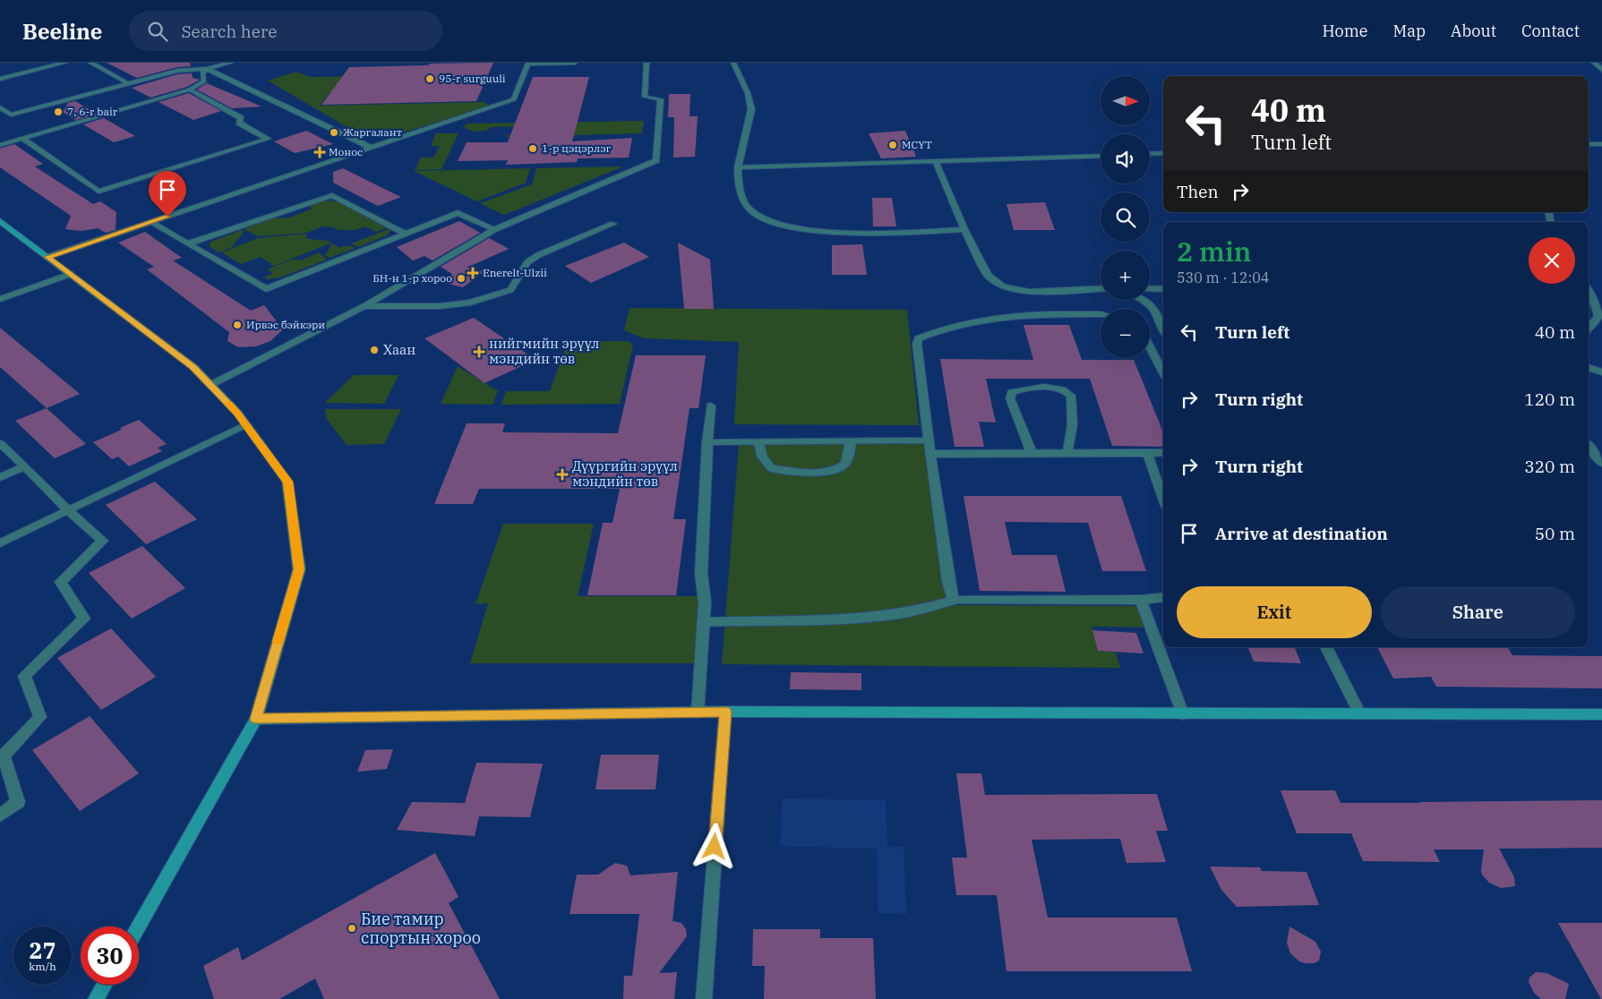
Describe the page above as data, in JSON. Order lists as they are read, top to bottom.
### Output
{
  "places": {
    "other": [
      "95-r surguuli",
      "7, 6-r bair",
      "Жаргалант",
      "МСҮТ",
      "1-р цэцэрлэг",
      "БН-н 1-р хороо",
      "Ирвэс бэйкэри",
      "Хаан",
      "Бие тамир спортын хороо"
    ],
    "health": [
      "Монос",
      "Enerelt-Ulzii",
      "нийгмийн эрүүл мэндийн төв",
      "Дүүргийн эрүүл мэндийн төв"
    ]
  },
  "north": "right",
  "page": {
    "header": "Beeline",
    "search": "Search here",
    "nav": [
      "Home",
      "Map",
      "About",
      "Contact"
    ],
    "map_buttons": ["+", "−"],
    "turn": ["40 m", "Turn left"],
    "then": "Then",
    "heading": ["2 min", "530 m · 12:04"],
    "list": [
      {
        "name": "Turn left",
        "value": "40 m"
      },
      {
        "name": "Turn right",
        "value": "120 m"
      },
      {
        "name": "Turn right",
        "value": "320 m"
      },
      {
        "name": "Arrive at destination",
        "value": "50 m"
      }
    ],
    "buttons": ["Exit", "Share"],
    "speed": "27 km/h",
    "limit": "30"
  }
}
